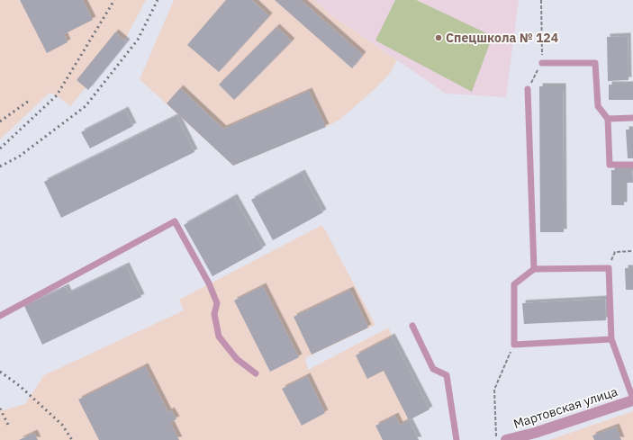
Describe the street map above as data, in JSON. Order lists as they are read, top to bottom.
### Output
{
  "streets": {
    "street": ["Мартовская улица"]
  },
  "places": ["Спецшкола № 124"]
}
